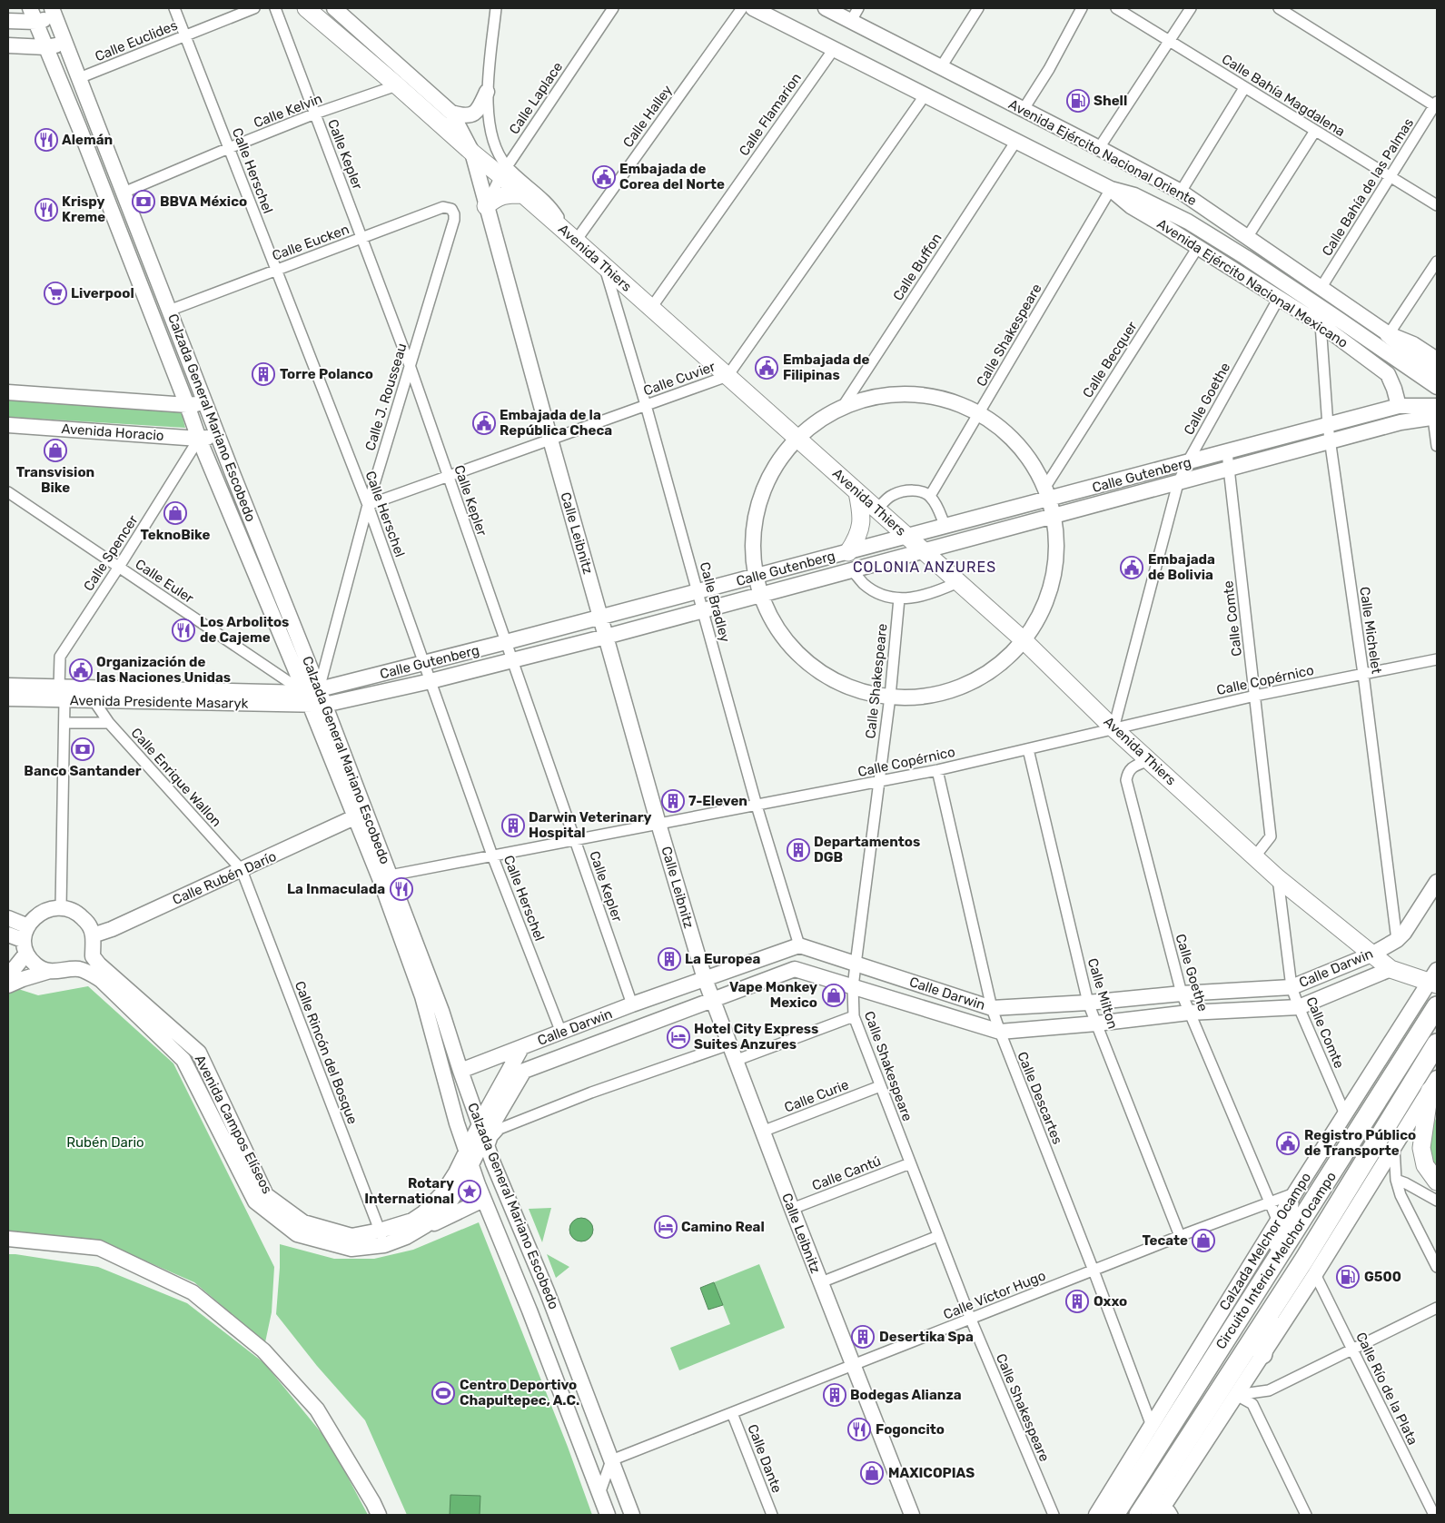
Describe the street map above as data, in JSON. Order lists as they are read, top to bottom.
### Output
{
  "streets": {
    "highway": ["Circuito Interior Melchor Ocampo"],
    "main road": ["Avenida Thiers"],
    "street": [
      "Calle Euclides",
      "Calle Bahía Magdalena",
      "Calle Laplace",
      "Calle Kelvin",
      "Calle Flamarion",
      "Calle Halley",
      "Avenida Ejército Nacional Oriente",
      "Calle Kepler",
      "Calle Herschel",
      "Calle Bahía de las Palmas",
      "Calle Eucken",
      "Calle Buffon",
      "Avenida Ejército Nacional Mexicano",
      "Calle Shakespeare",
      "Calle Becquer",
      "Calle Cuvier",
      "Calle J. Rousseau",
      "Calle Goethe",
      "Calzada General Mariano Escobedo",
      "Avenida Horacio",
      "Calle Gutenberg",
      "Calle Leibnitz",
      "Calle Spencer",
      "Calle Euler",
      "Calle Bradley",
      "Calle Comte",
      "Calle Michelet",
      "Calle Copérnico",
      "Avenida Presidente Masaryk",
      "Calle Enrique Wallon",
      "Calle Rubén Darío",
      "Calle Darwin",
      "Calle Milton",
      "Calle Rincón del Bosque",
      "Calle Curie",
      "Calle Descartes",
      "Avenida Campos Elíseos",
      "Calle Cantú",
      "Calzada Melchor Ocampo",
      "Calle Víctor Hugo",
      "Calle Río de la Plata",
      "Calle Dante"
    ]
  },
  "crossings": [
    ["Calle Euclides", "Calle Herschel"],
    ["Calle Euclides", "Calzada General Mariano Escobedo"],
    ["Calle Bahía Magdalena", "Calle Bahía de las Palmas"],
    ["Calle Laplace", "Avenida Thiers"],
    ["Calle Laplace", "Calle Leibnitz"],
    ["Calle Kelvin", "Calle Kepler"],
    ["Calle Kelvin", "Calle Herschel"],
    ["Calle Kelvin", "Avenida Thiers"],
    ["Calle Kelvin", "Calzada General Mariano Escobedo"],
    ["Calle Flamarion", "Avenida Ejército Nacional Oriente"],
    ["Calle Flamarion", "Avenida Thiers"],
    ["Calle Halley", "Avenida Thiers"],
    ["Avenida Ejército Nacional Oriente", "Calle Bahía de las Palmas"],
    ["Avenida Ejército Nacional Oriente", "Calle Buffon"],
    ["Avenida Ejército Nacional Oriente", "Avenida Ejército Nacional Mexicano"],
    ["Avenida Ejército Nacional Oriente", "Calle Shakespeare"],
    ["Avenida Ejército Nacional Oriente", "Calle Cuvier"],
    ["Calle Kepler", "Calle Eucken"],
    ["Calle Kepler", "Calle Cuvier"],
    ["Calle Kepler", "Calle J. Rousseau"],
    ["Calle Kepler", "Calle Gutenberg"],
    ["Calle Kepler", "Calle Copérnico"],
    ["Calle Kepler", "Calle Darwin"],
    ["Calle Herschel", "Calle Eucken"],
    ["Calle Herschel", "Calle Cuvier"],
    ["Calle Herschel", "Calle J. Rousseau"],
    ["Calle Herschel", "Calle Gutenberg"],
    ["Calle Herschel", "Calle Copérnico"],
    ["Calle Herschel", "Calle Darwin"],
    ["Calle Eucken", "Calle J. Rousseau"],
    ["Calle Eucken", "Calzada General Mariano Escobedo"],
    ["Avenida Thiers", "Calle Cuvier"],
    ["Avenida Thiers", "Calle Goethe"],
    ["Avenida Thiers", "Calle Gutenberg"],
    ["Avenida Thiers", "Calle Leibnitz"],
    ["Avenida Thiers", "Calle Bradley"],
    ["Avenida Thiers", "Calle Comte"],
    ["Avenida Thiers", "Calle Copérnico"],
    ["Avenida Thiers", "Calle Darwin"],
    ["Avenida Thiers", "Calzada Melchor Ocampo"],
    ["Avenida Ejército Nacional Mexicano", "Calle Shakespeare"],
    ["Avenida Ejército Nacional Mexicano", "Calle Becquer"],
    ["Avenida Ejército Nacional Mexicano", "Calle Goethe"],
    ["Avenida Ejército Nacional Mexicano", "Calle Gutenberg"],
    ["Avenida Ejército Nacional Mexicano", "Calle Michelet"],
    ["Calle Shakespeare", "Calle Copérnico"],
    ["Calle Shakespeare", "Calle Darwin"],
    ["Calle Shakespeare", "Calle Curie"],
    ["Calle Shakespeare", "Calle Cantú"],
    ["Calle Shakespeare", "Calle Víctor Hugo"],
    ["Calle Becquer", "Calle Gutenberg"],
    ["Calle Cuvier", "Calle J. Rousseau"],
    ["Calle Cuvier", "Calle Leibnitz"],
    ["Calle Cuvier", "Calle Bradley"],
    ["Calle J. Rousseau", "Calzada General Mariano Escobedo"],
    ["Calle J. Rousseau", "Calle Gutenberg"],
    ["Calle J. Rousseau", "Calle Euler"],
    ["Calle J. Rousseau", "Avenida Presidente Masaryk"],
    ["Calle Goethe", "Calle Gutenberg"],
    ["Calle Goethe", "Calle Copérnico"],
    ["Calle Goethe", "Calle Darwin"],
    ["Calle Goethe", "Calzada Melchor Ocampo"],
    ["Calle Goethe", "Calle Víctor Hugo"],
    ["Calzada General Mariano Escobedo", "Avenida Horacio"],
    ["Calzada General Mariano Escobedo", "Calle Gutenberg"],
    ["Calzada General Mariano Escobedo", "Calle Spencer"],
    ["Calzada General Mariano Escobedo", "Calle Euler"],
    ["Calzada General Mariano Escobedo", "Calle Copérnico"],
    ["Calzada General Mariano Escobedo", "Avenida Presidente Masaryk"],
    ["Calzada General Mariano Escobedo", "Calle Rubén Darío"],
    ["Calzada General Mariano Escobedo", "Calle Darwin"],
    ["Calzada General Mariano Escobedo", "Avenida Campos Elíseos"],
    ["Calzada General Mariano Escobedo", "Calle Víctor Hugo"],
    ["Avenida Horacio", "Calle Spencer"],
    ["Calle Gutenberg", "Calle Leibnitz"],
    ["Calle Gutenberg", "Calle Euler"],
    ["Calle Gutenberg", "Calle Bradley"],
    ["Calle Gutenberg", "Calle Comte"],
    ["Calle Gutenberg", "Calle Michelet"],
    ["Calle Gutenberg", "Avenida Presidente Masaryk"],
    ["Calle Leibnitz", "Calle Copérnico"],
    ["Calle Leibnitz", "Calle Darwin"],
    ["Calle Leibnitz", "Calle Curie"],
    ["Calle Leibnitz", "Calle Cantú"],
    ["Calle Leibnitz", "Calle Víctor Hugo"],
    ["Calle Spencer", "Calle Euler"],
    ["Calle Spencer", "Avenida Presidente Masaryk"],
    ["Calle Spencer", "Calle Rubén Darío"],
    ["Calle Spencer", "Avenida Campos Elíseos"],
    ["Calle Euler", "Avenida Presidente Masaryk"],
    ["Calle Bradley", "Calle Copérnico"],
    ["Calle Bradley", "Calle Darwin"],
    ["Calle Comte", "Calle Copérnico"],
    ["Calle Comte", "Calle Darwin"],
    ["Calle Comte", "Calzada Melchor Ocampo"],
    ["Calle Michelet", "Calle Copérnico"],
    ["Calle Michelet", "Calle Darwin"],
    ["Calle Copérnico", "Calle Milton"],
    ["Calle Copérnico", "Calle Descartes"],
    ["Avenida Presidente Masaryk", "Calle Enrique Wallon"],
    ["Calle Enrique Wallon", "Calle Rubén Darío"],
    ["Calle Enrique Wallon", "Calle Rincón del Bosque"],
    ["Calle Rubén Darío", "Calle Rincón del Bosque"],
    ["Calle Rubén Darío", "Avenida Campos Elíseos"],
    ["Calle Darwin", "Calle Milton"],
    ["Calle Darwin", "Calle Descartes"],
    ["Calle Darwin", "Avenida Campos Elíseos"],
    ["Calle Milton", "Calle Víctor Hugo"],
    ["Calle Rincón del Bosque", "Avenida Campos Elíseos"],
    ["Calle Descartes", "Calzada Melchor Ocampo"],
    ["Calle Descartes", "Calle Víctor Hugo"],
    ["Calzada Melchor Ocampo", "Calle Víctor Hugo"],
    ["Calle Víctor Hugo", "Calle Dante"]
  ],
  "districts": ["COLONIA ANZURES"],
  "parks": ["Rubén Dario"],
  "places": {
    "fuel station": ["Shell", "G500"],
    "restaurant": [
      "Alemán",
      "Krispy Kreme",
      "Los Arbolitos de Cajeme",
      "La Inmaculada",
      "Fogoncito"
    ],
    "public building": [
      "Embajada de Corea del Norte",
      "Embajada de Filipinas",
      "Embajada de la República Checa",
      "Embajada de Bolivia",
      "Organización de las Naciones Unidas",
      "Registro Público de Transporte"
    ],
    "bank": ["BBVA México", "Banco Santander"],
    "supermarket": ["Liverpool"],
    "building": [
      "Torre Polanco",
      "7-Eleven",
      "Darwin Veterinary Hospital",
      "Departamentos DGB",
      "La Europea",
      "Oxxo",
      "Desertika Spa",
      "Bodegas Alianza"
    ],
    "shop": [
      "Transvision Bike",
      "TeknoBike",
      "Vape Monkey Mexico",
      "Tecate",
      "MAXICOPIAS"
    ],
    "hotel": ["Hotel City Express Suites Anzures", "Camino Real"],
    "place": ["Rotary International"],
    "sports": ["Centro Deportivo Chapultepec, A.C."]
  }
}
